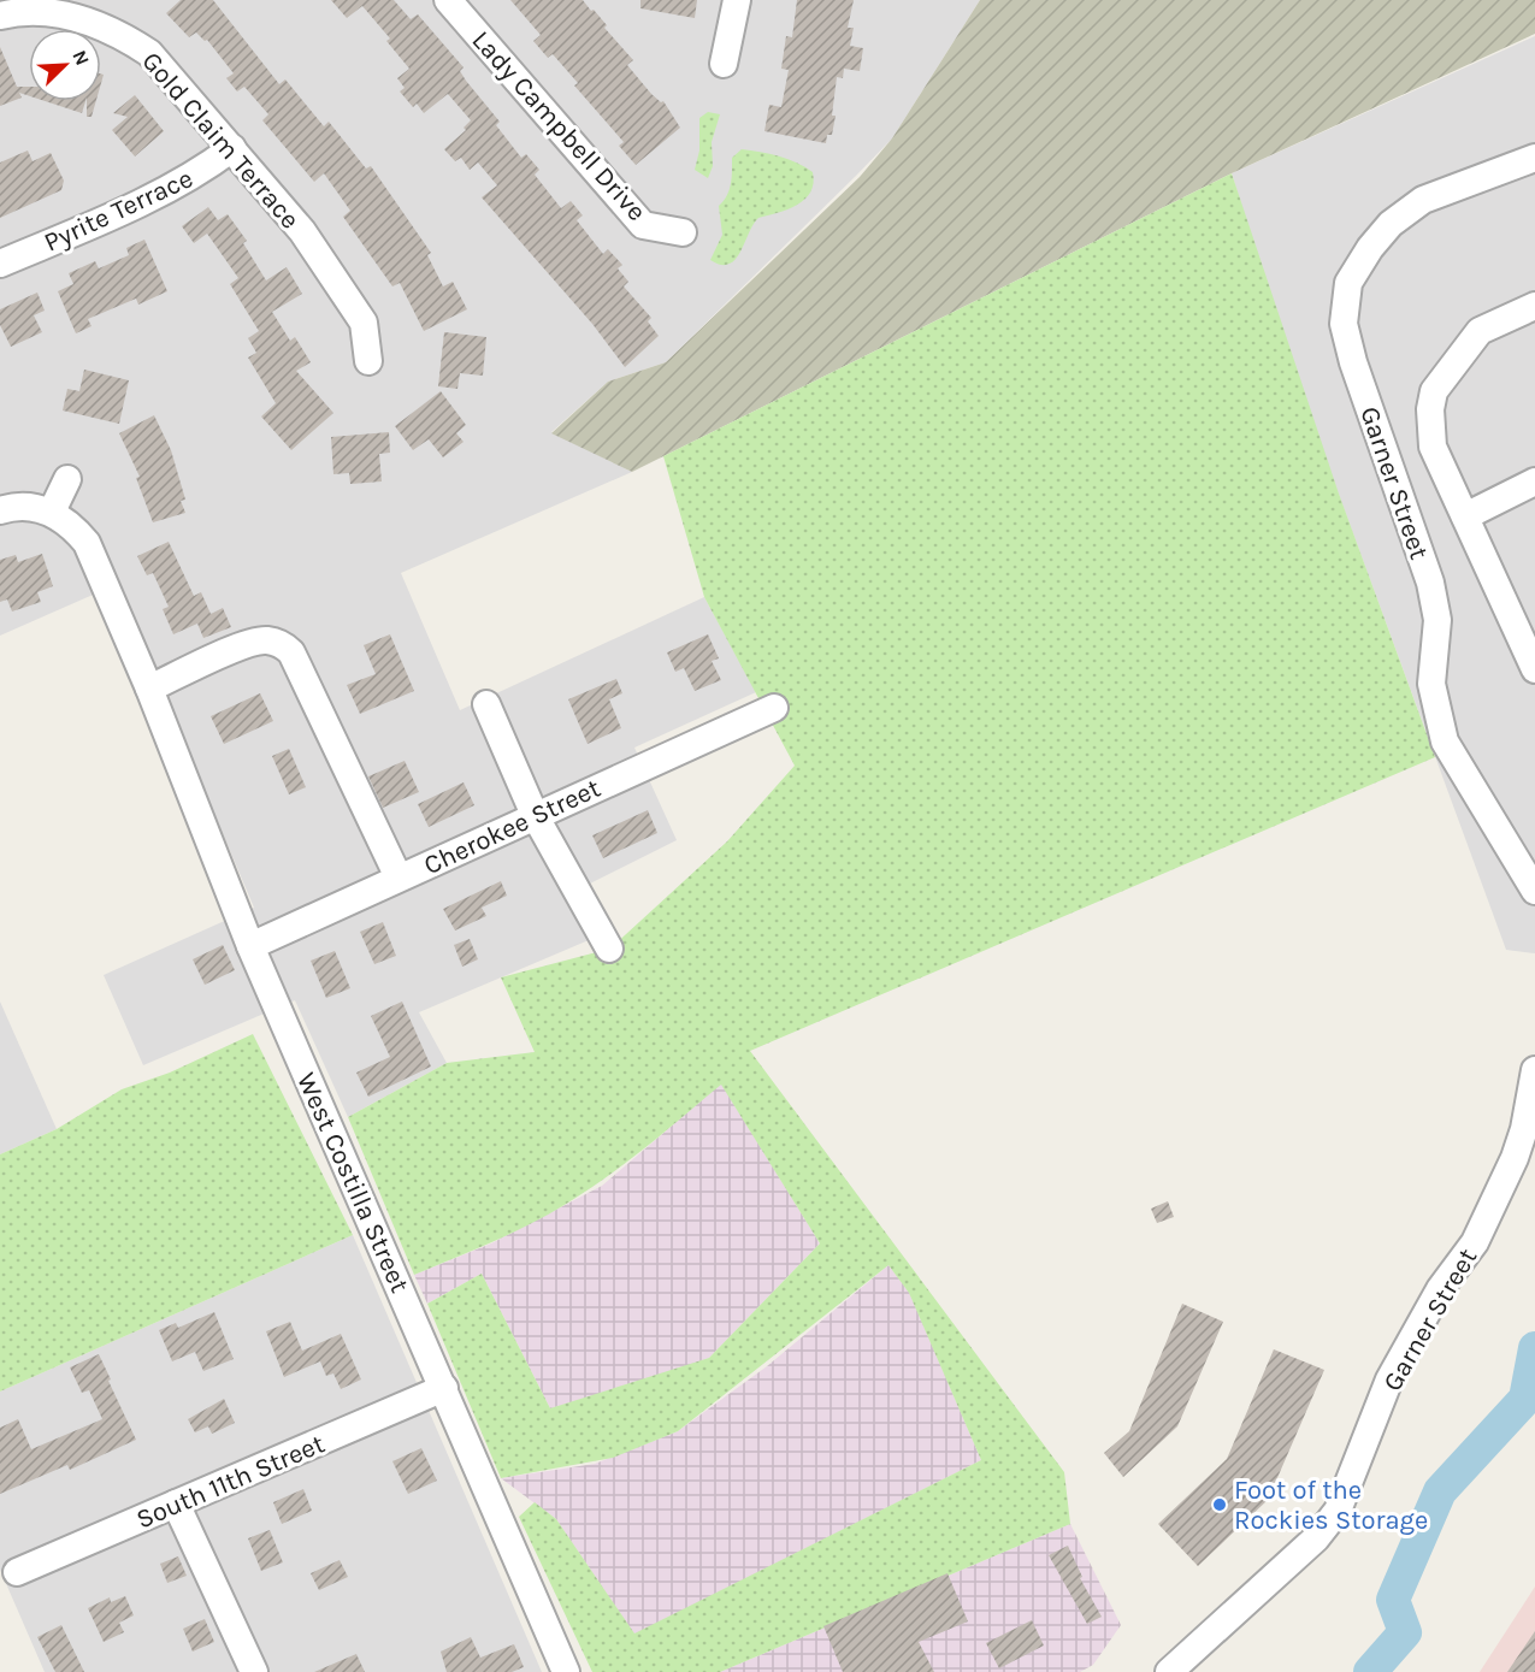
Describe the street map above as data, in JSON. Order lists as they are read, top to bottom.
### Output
{
  "streets": {
    "street": [
      "Lady Campbell Drive",
      "Gold Claim Terrace",
      "Pyrite Terrace",
      "Garner Street",
      "Cherokee Street",
      "West Costilla Street",
      "South 11th Street"
    ]
  },
  "crossings": [
    ["Gold Claim Terrace", "Pyrite Terrace"],
    ["Cherokee Street", "West Costilla Street"],
    ["West Costilla Street", "South 11th Street"]
  ],
  "places": ["Foot of the Rockies Storage"],
  "north": "top right"
}
